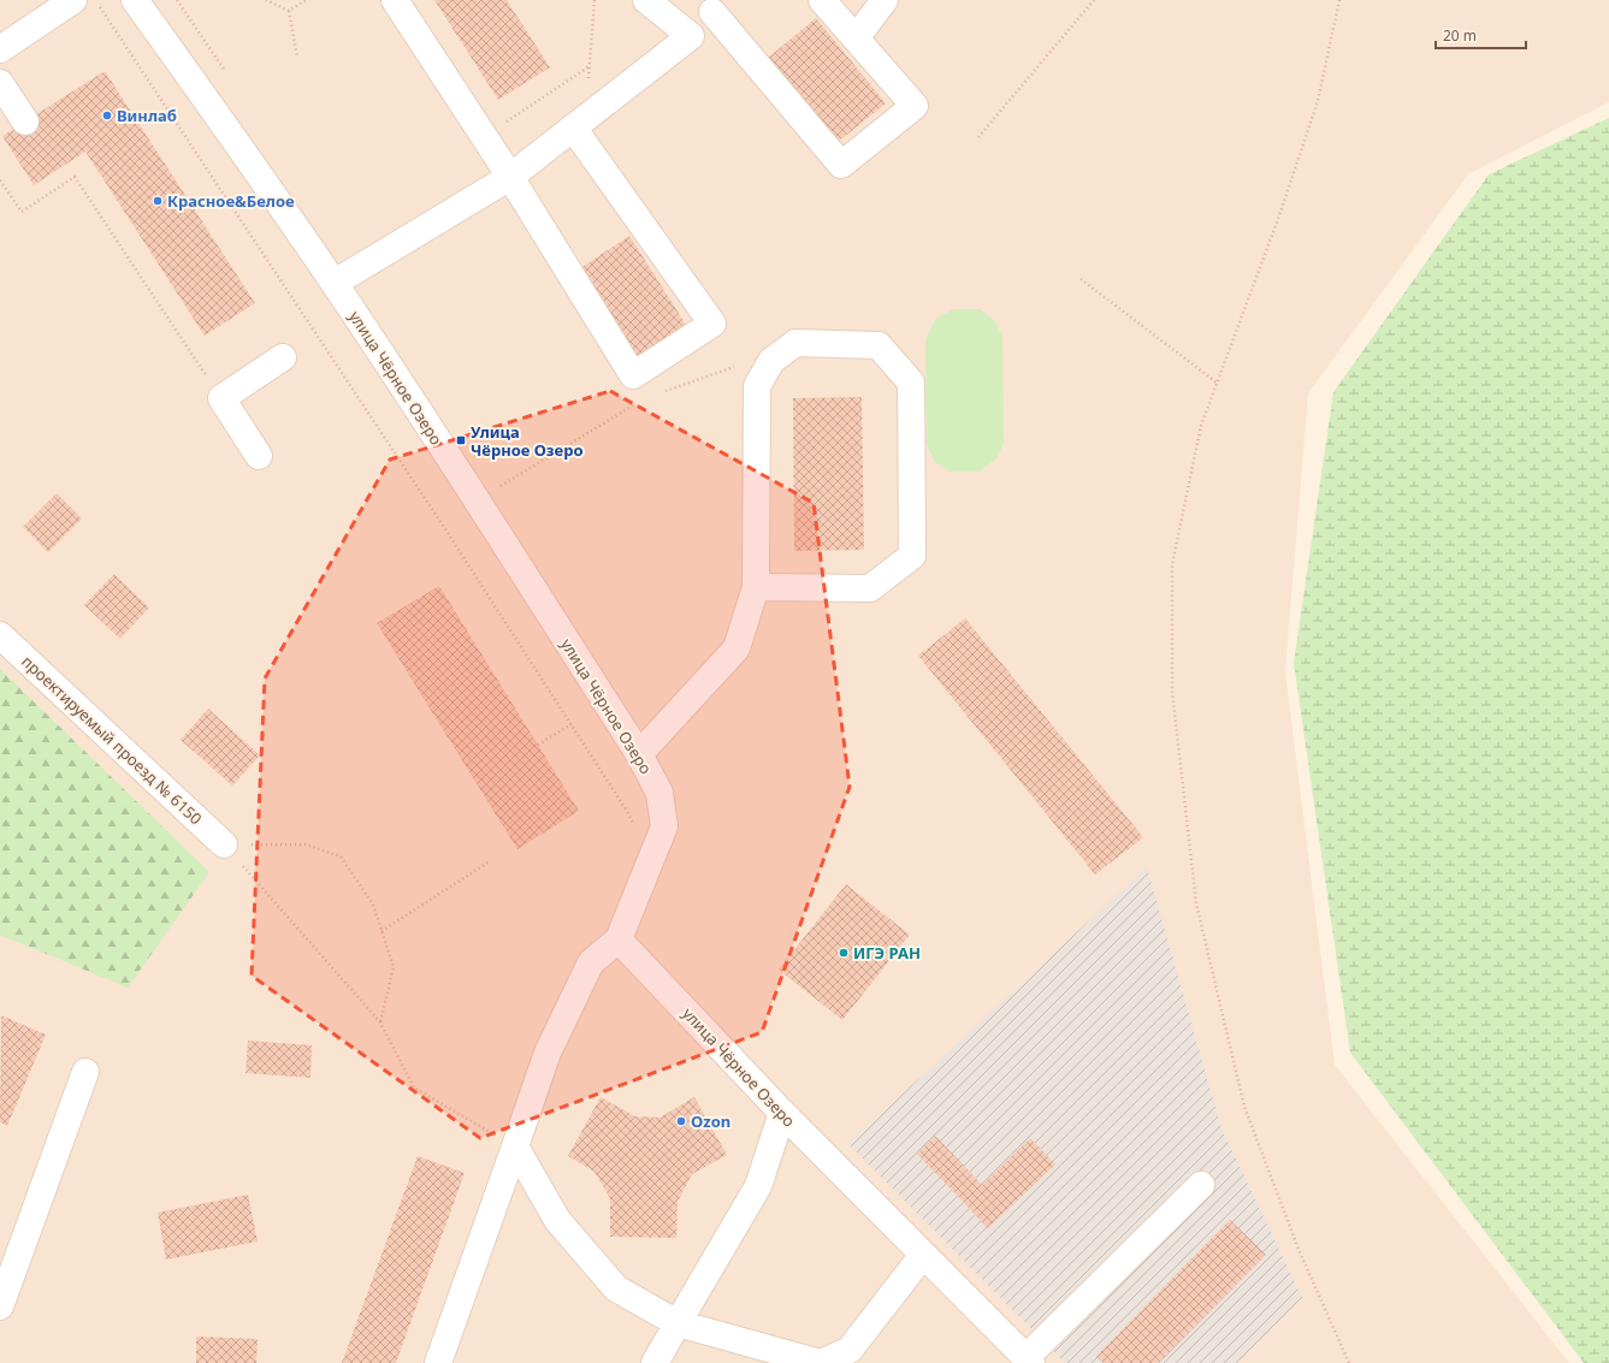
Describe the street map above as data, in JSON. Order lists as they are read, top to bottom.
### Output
{
  "streets": {
    "street": ["улица Чёрное Озеро", "проектируемый проезд № 6150"]
  },
  "places": {
    "other": [
      "Винлаб",
      "Красное&Белое",
      "ИГЭ РАН",
      "Ozon"
    ],
    "transit": ["Улица Чёрное Озеро"]
  },
  "scale_bar": "20 m"
}
